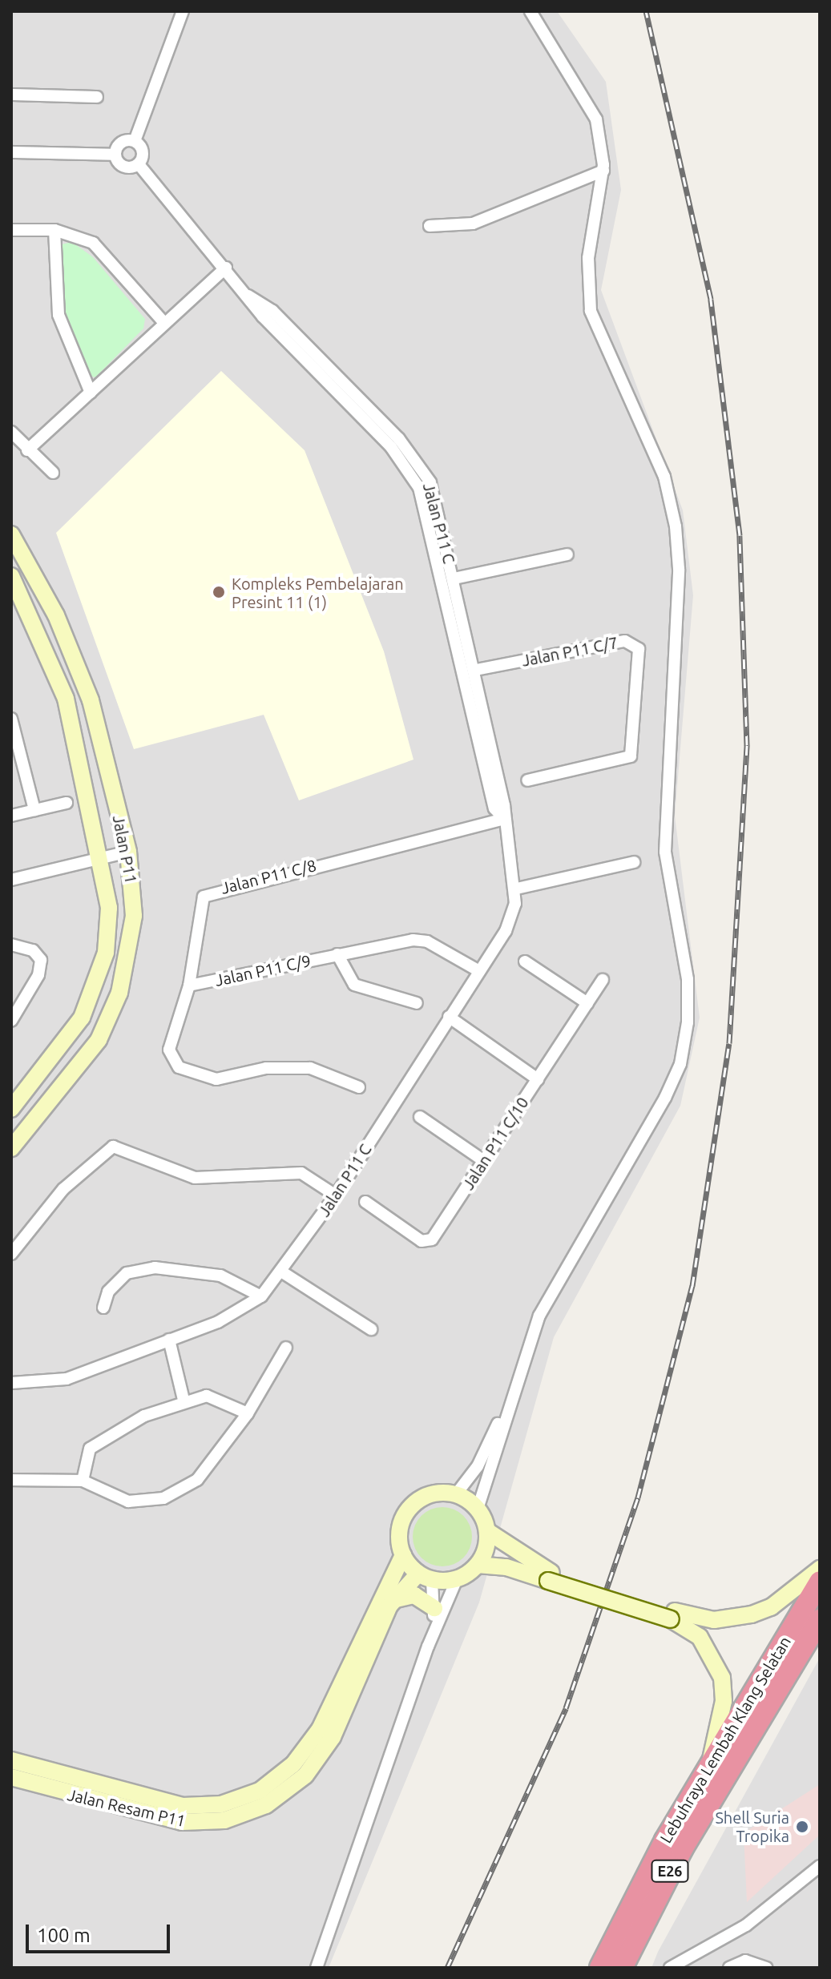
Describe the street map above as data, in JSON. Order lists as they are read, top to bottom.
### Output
{
  "streets": {
    "highway": ["Lebuhraya Lembah Klang Selatan", "E26"],
    "main road": ["Jalan P11", "Jalan Resam P11"],
    "street": [
      "Jalan P11 C",
      "Jalan P11 C/7",
      "Jalan P11 C/8",
      "Jalan P11 C/9",
      "Jalan P11 C/10"
    ]
  },
  "crossings": [
    ["Jalan P11 C", "Jalan P11 C/7"],
    ["Jalan P11 C", "Jalan P11 C/8"],
    ["Jalan P11 C", "Jalan P11 C/9"],
    ["Jalan P11 C/8", "Jalan P11 C/9"]
  ],
  "places": ["Kompleks Pembelajaran Presint 11 (1)", "Shell Suria Tropika"],
  "scale_bar": "100 m"
}
